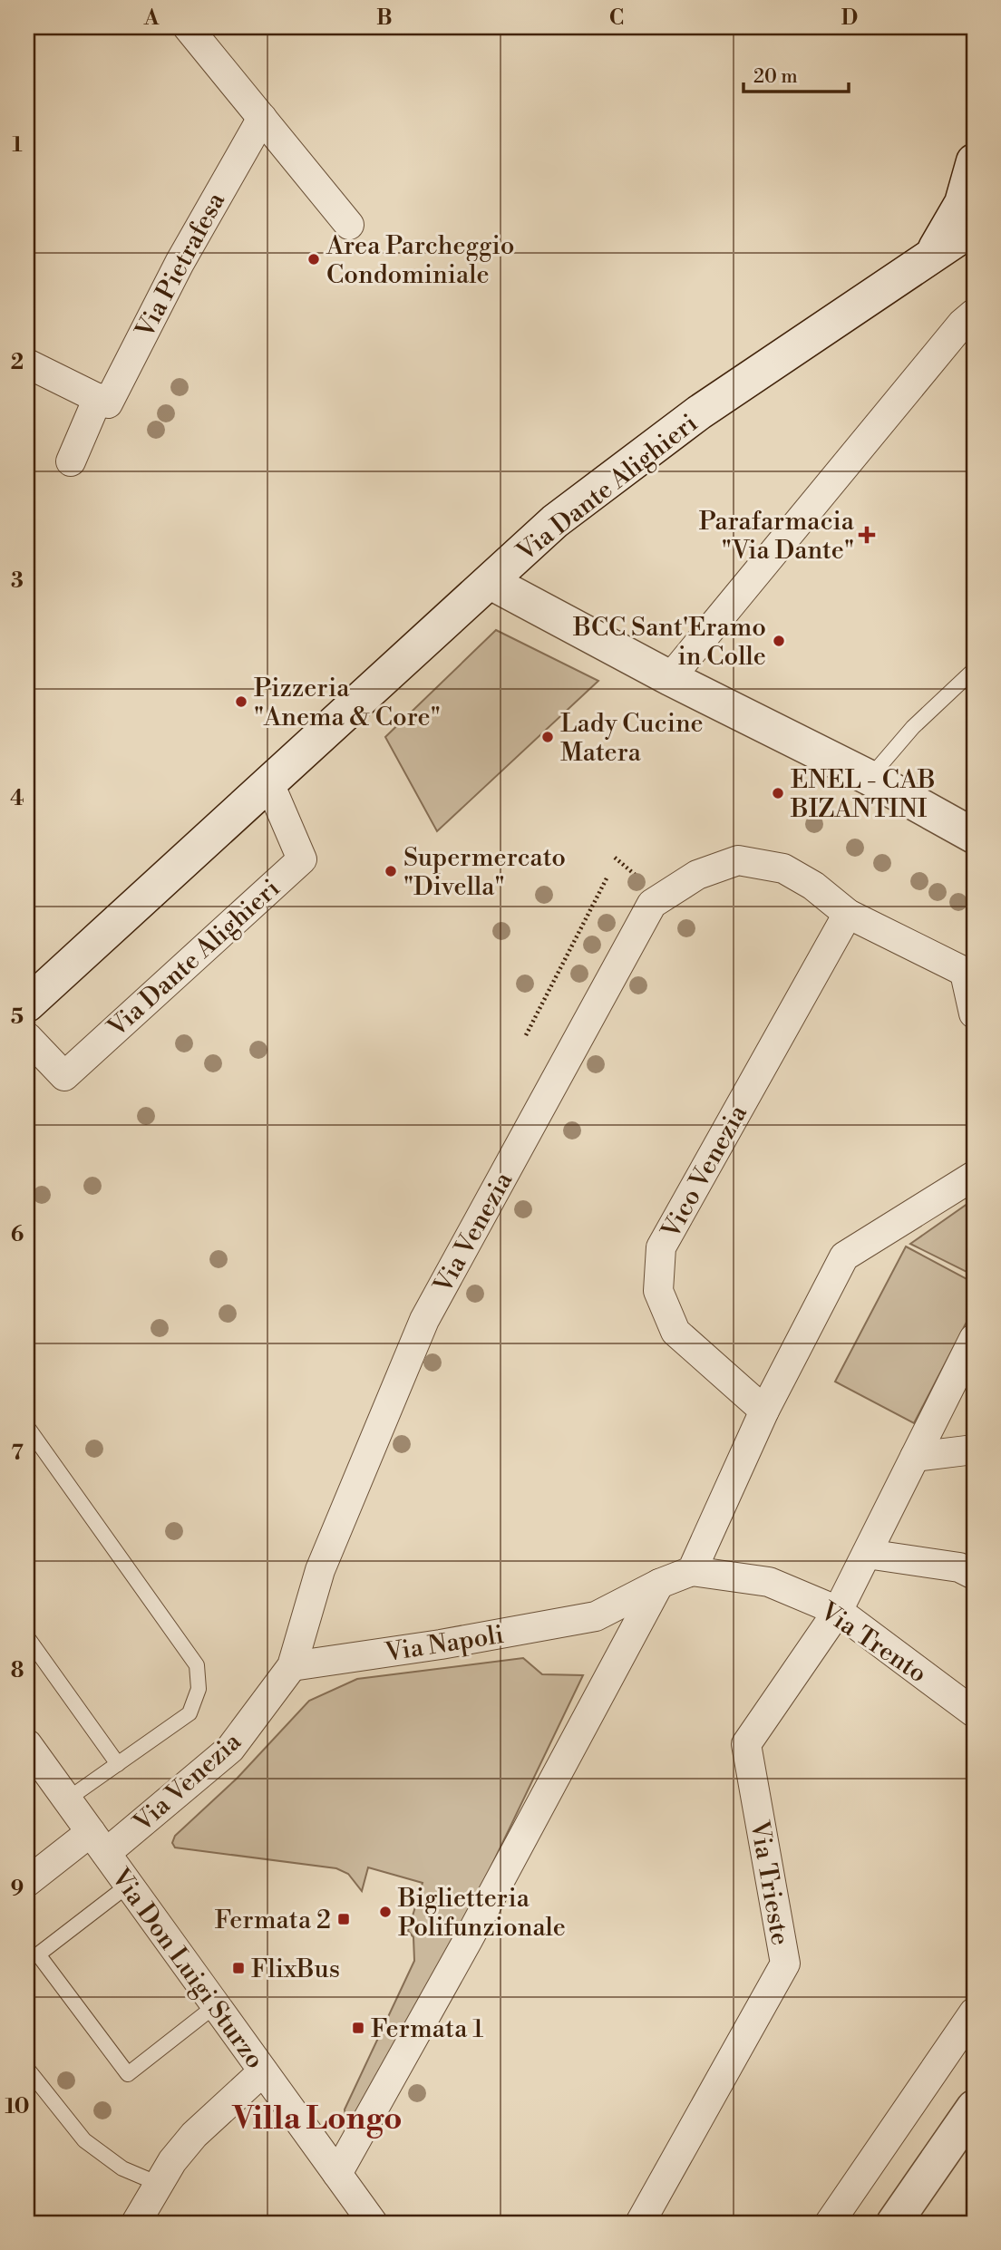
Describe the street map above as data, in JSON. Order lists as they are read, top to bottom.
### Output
{
  "streets": {
    "main road": ["Via Dante Alighieri"],
    "street": [
      "Via Pietrafesa",
      "Vico Venezia",
      "Via Venezia",
      "Via Trento",
      "Via Napoli",
      "Via Trieste",
      "Via Don Luigi Sturzo"
    ]
  },
  "crossings": [
    ["Vico Venezia", "Via Venezia"],
    ["Via Venezia", "Via Napoli"],
    ["Via Venezia", "Via Don Luigi Sturzo"],
    ["Via Trento", "Via Napoli"],
    ["Via Trento", "Via Trieste"]
  ],
  "districts": ["Villa Longo"],
  "places": {
    "other": [
      "Area Parcheggio Condominiale",
      "BCC Sant'Eramo in Colle",
      "Pizzeria \"Anema & Core\"",
      "Lady Cucine Matera",
      "ENEL - CAB BIZANTINI",
      "Supermercato \"Divella\"",
      "Biglietteria Polifunzionale"
    ],
    "health": ["Parafarmacia \"Via Dante\""],
    "transit": ["Fermata 2", "FlixBus", "Fermata 1"]
  },
  "scale_bar": "20 m",
  "grid": {
    "columns": [
      "A",
      "B",
      "C",
      "D"
    ],
    "rows": [
      "1",
      "2",
      "3",
      "4",
      "5",
      "6",
      "7",
      "8",
      "9",
      "10"
    ]
  }
}
